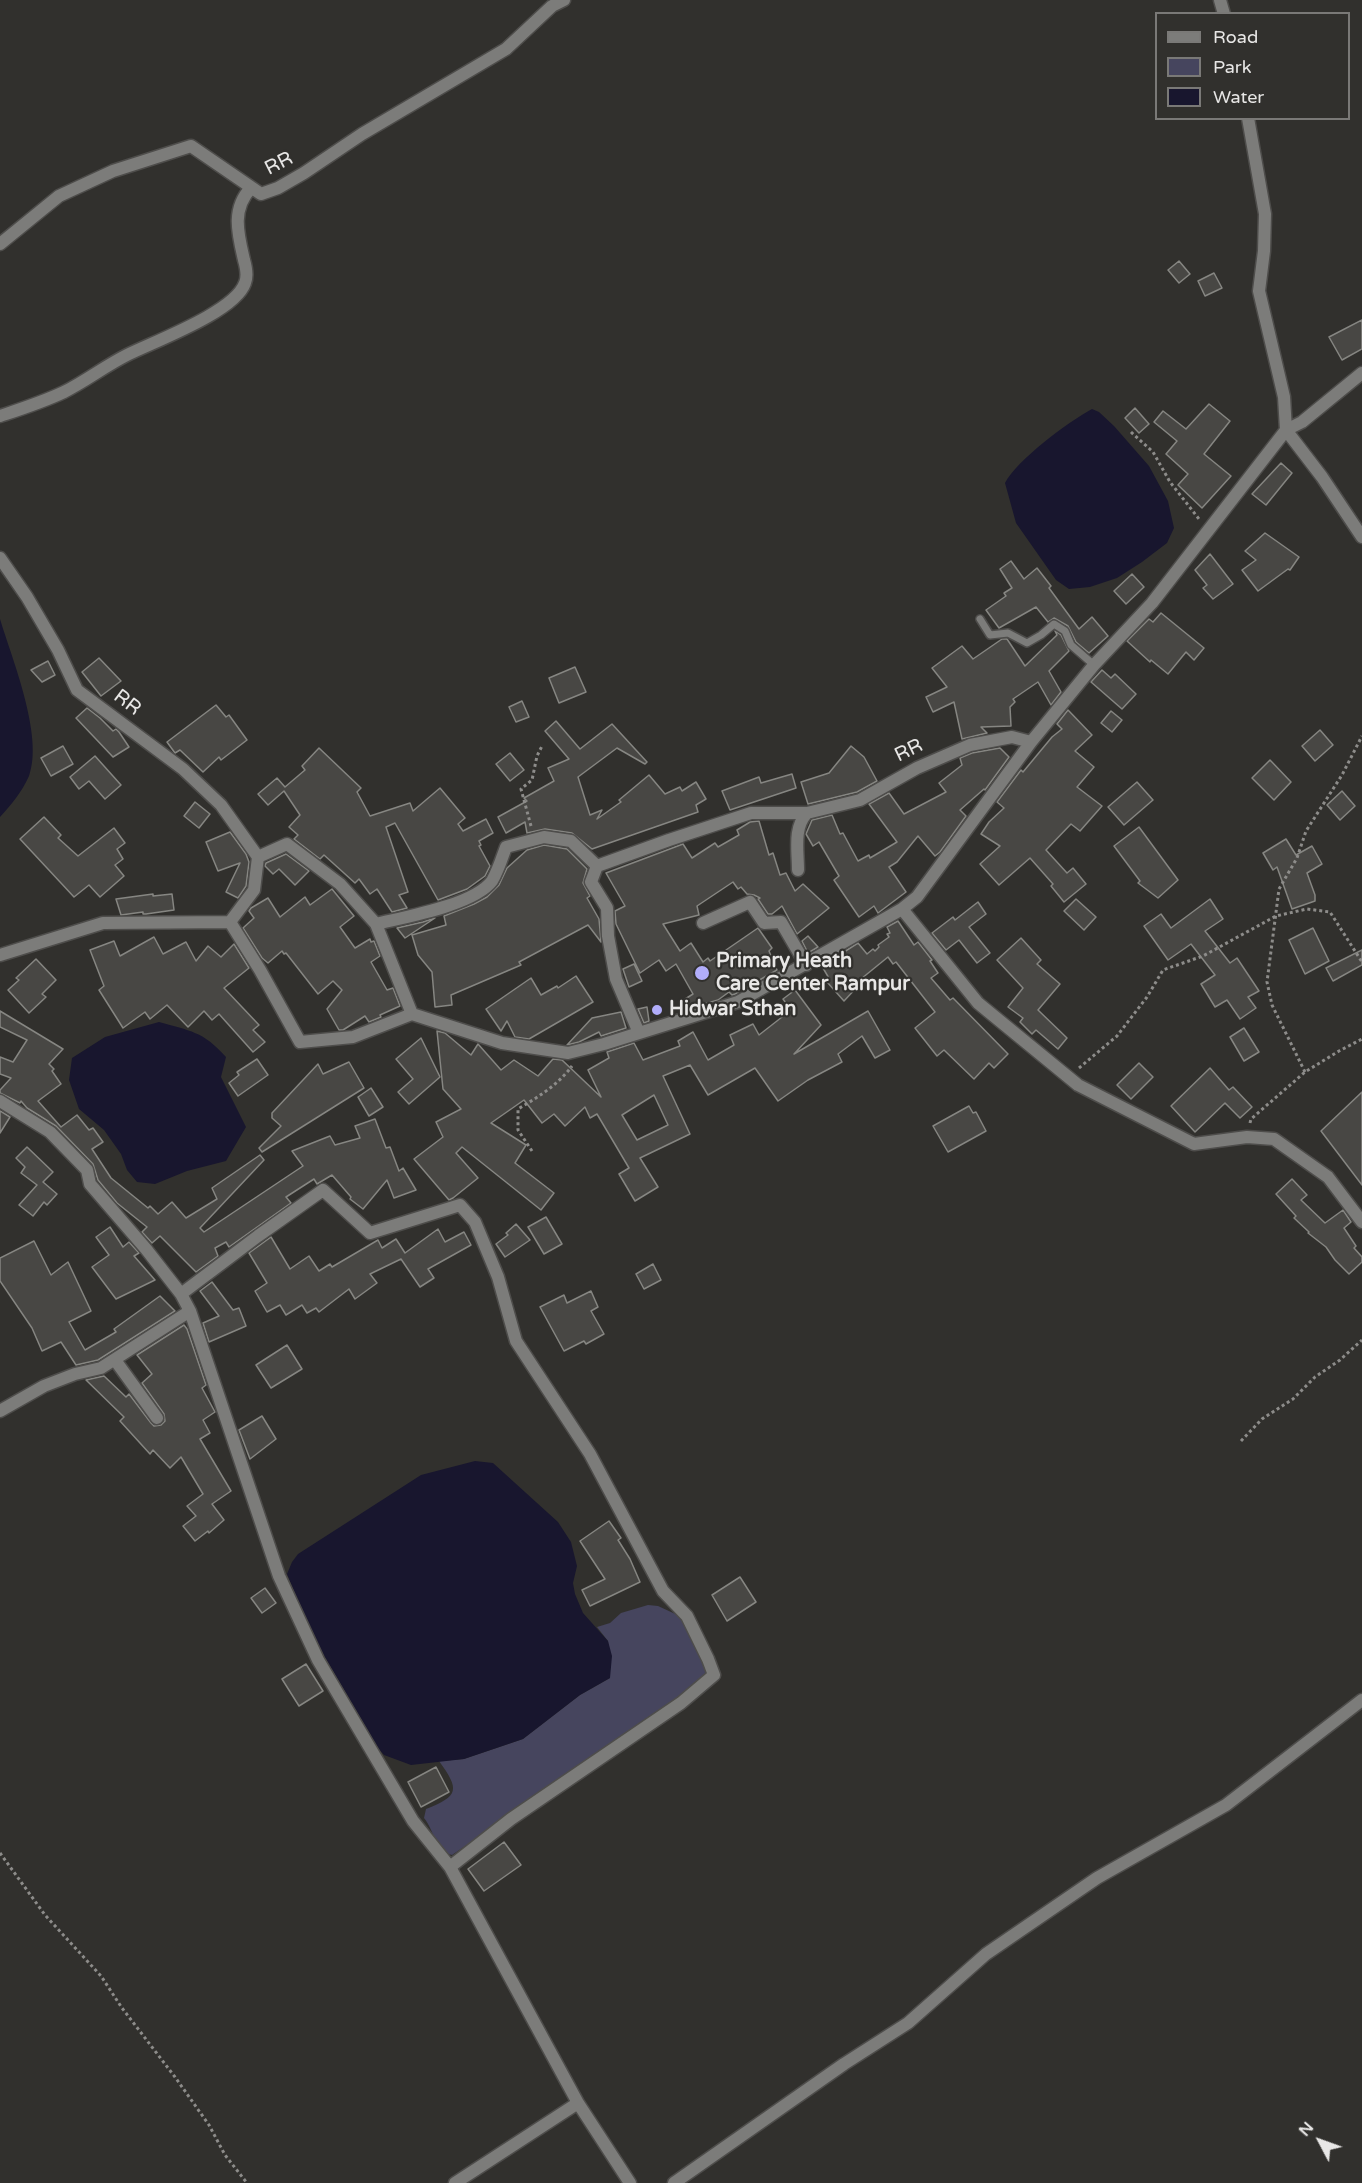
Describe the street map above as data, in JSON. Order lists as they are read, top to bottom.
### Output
{
  "streets": {
    "street": ["RR"]
  },
  "places": ["Primary Heath Care Center Rampur", "Hidwar Sthan"],
  "legend": ["Road", "Park", "Water"],
  "north": "top left"
}
